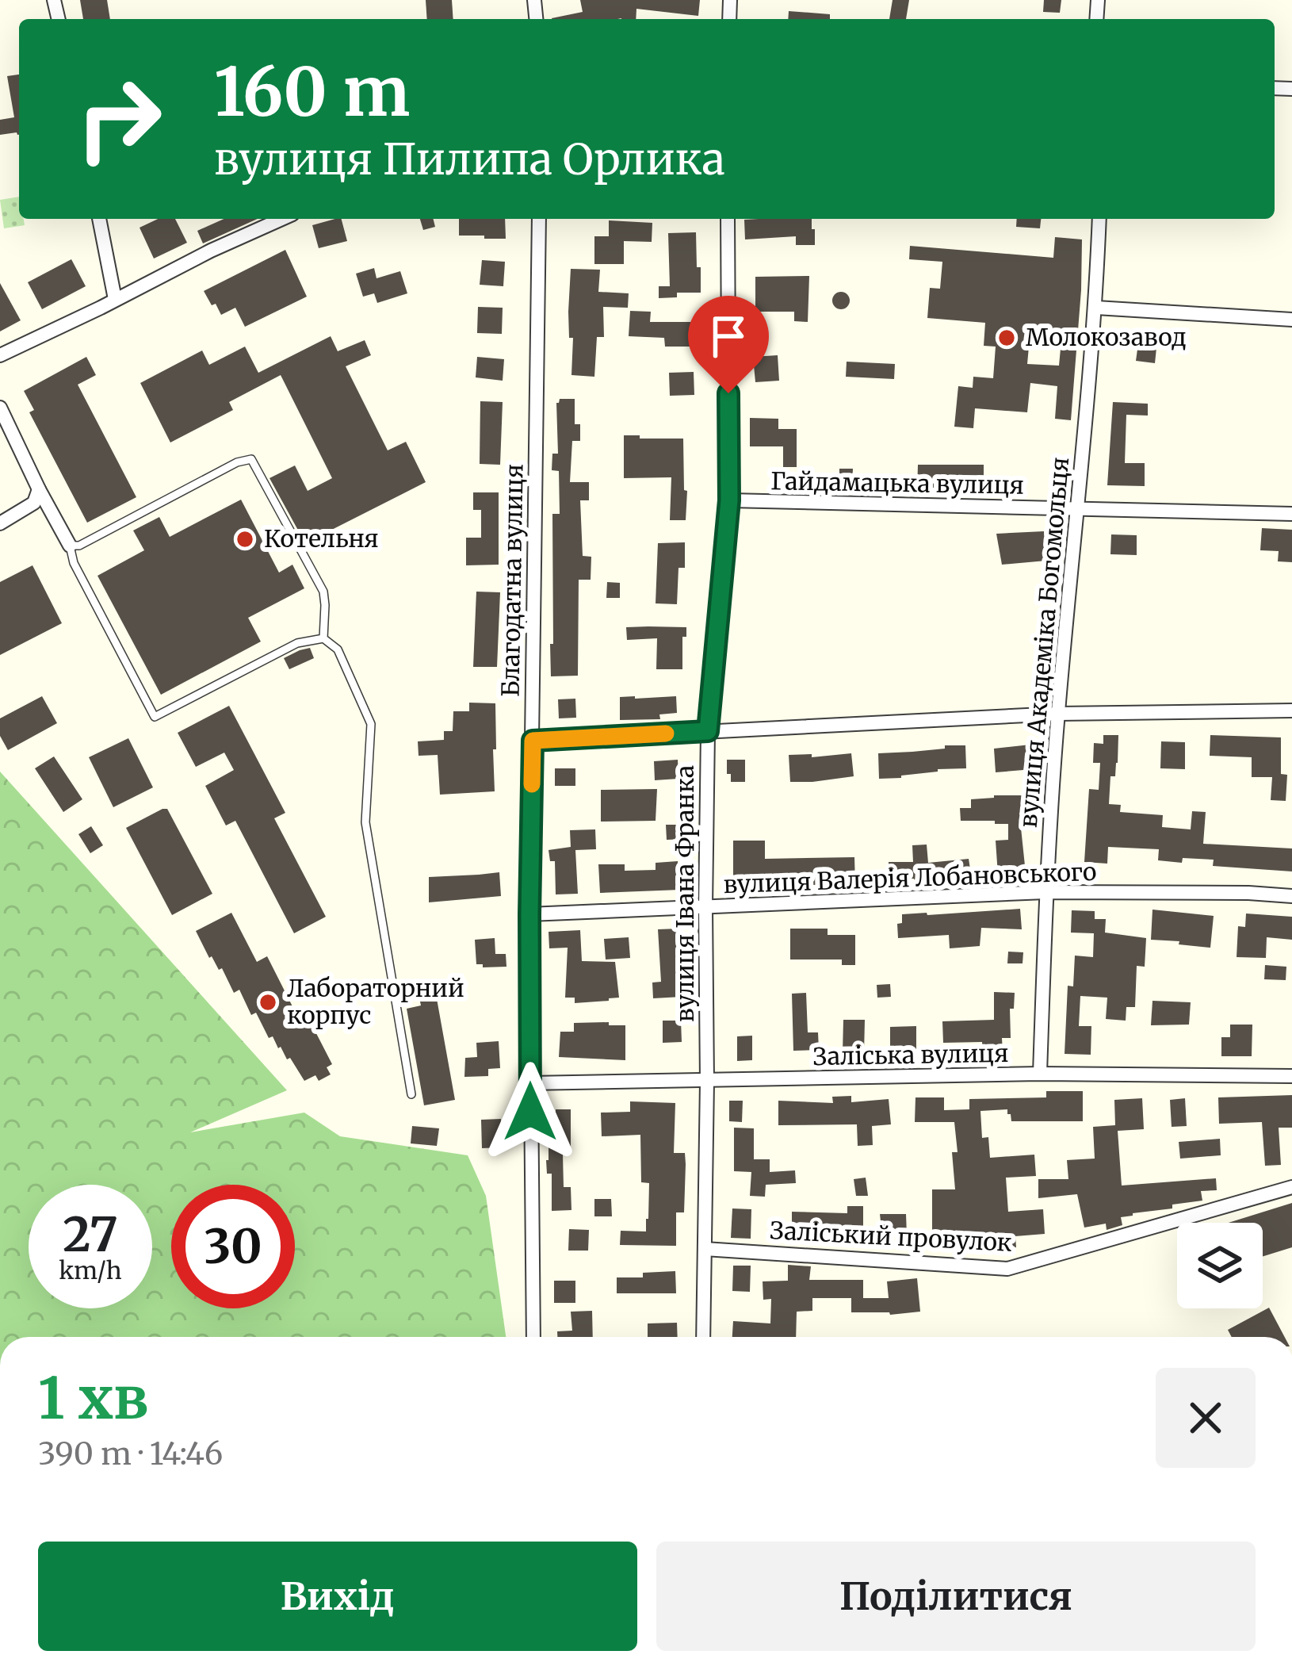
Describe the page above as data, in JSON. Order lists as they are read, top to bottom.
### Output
{
  "streets": {
    "street": [
      "Гайдамацька вулиця",
      "Благодатна вулиця",
      "вулиця Академіка Богомольця",
      "вулиця Валерія Лобановського",
      "вулиця Івана Франка",
      "Заліська вулиця",
      "Заліський провулок"
    ]
  },
  "crossings": [
    ["Гайдамацька вулиця", "вулиця Академіка Богомольця"],
    ["Гайдамацька вулиця", "вулиця Івана Франка"],
    ["Благодатна вулиця", "вулиця Валерія Лобановського"],
    ["Благодатна вулиця", "Заліська вулиця"],
    ["вулиця Академіка Богомольця", "вулиця Валерія Лобановського"],
    ["вулиця Академіка Богомольця", "Заліська вулиця"],
    ["вулиця Валерія Лобановського", "вулиця Івана Франка"],
    ["вулиця Івана Франка", "Заліська вулиця"],
    ["вулиця Івана Франка", "Заліський провулок"]
  ],
  "places": ["Молокозавод", "Котельня", "Лабораторний корпус"],
  "page": {
    "turn": ["160 m", "вулиця Пилипа Орлика"],
    "speed": "27 km/h",
    "limit": "30",
    "heading": ["1 хв", "390 m · 14:46"],
    "buttons": ["Вихід", "Поділитися"]
  }
}
